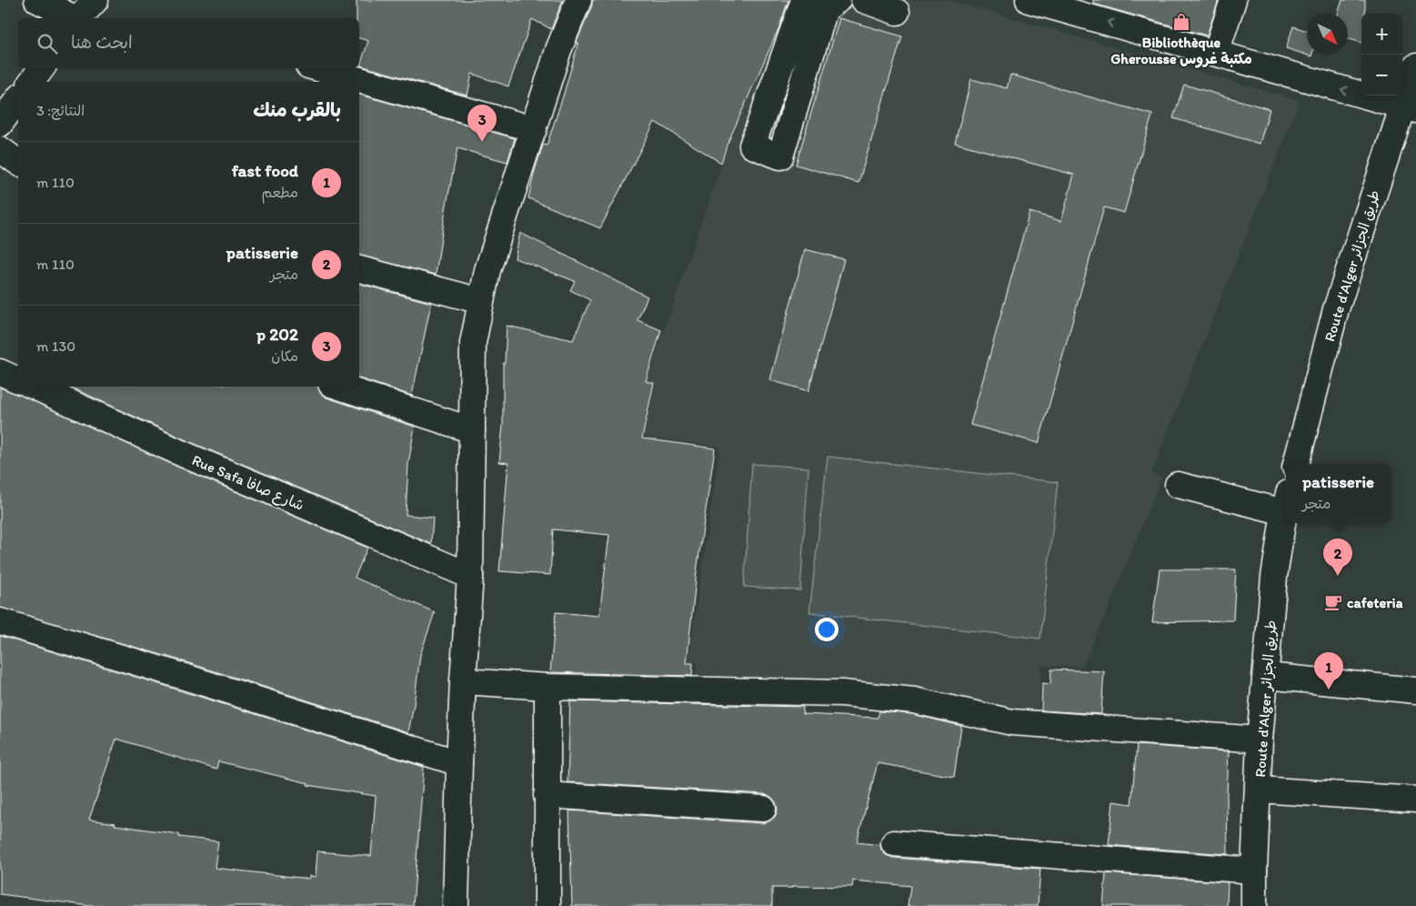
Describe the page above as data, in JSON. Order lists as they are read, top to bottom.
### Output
{
  "streets": {
    "street": ["Route d'Alger طريق الجزائر", "Rue Safa شارع صافا"]
  },
  "places": {
    "shop": ["Bibliothèque Gherousse مكتبة غروس"],
    "cafe": ["cafeteria"]
  },
  "north": "bottom right",
  "page": {
    "map_buttons": ["+", "−"],
    "search": "ابحث هنا",
    "heading": ["بالقرب منك", "النتائج: 3"],
    "pins": ["3", "2", "1"],
    "list": [
      {
        "mark": "1",
        "name": "fast food",
        "note": "مطعم",
        "value": "110 m"
      },
      {
        "mark": "2",
        "name": "patisserie",
        "note": "متجر",
        "value": "110 m"
      },
      {
        "mark": "3",
        "name": "p 202",
        "note": "مكان",
        "value": "130 m"
      }
    ],
    "popup": ["patisserie", "متجر"]
  }
}
